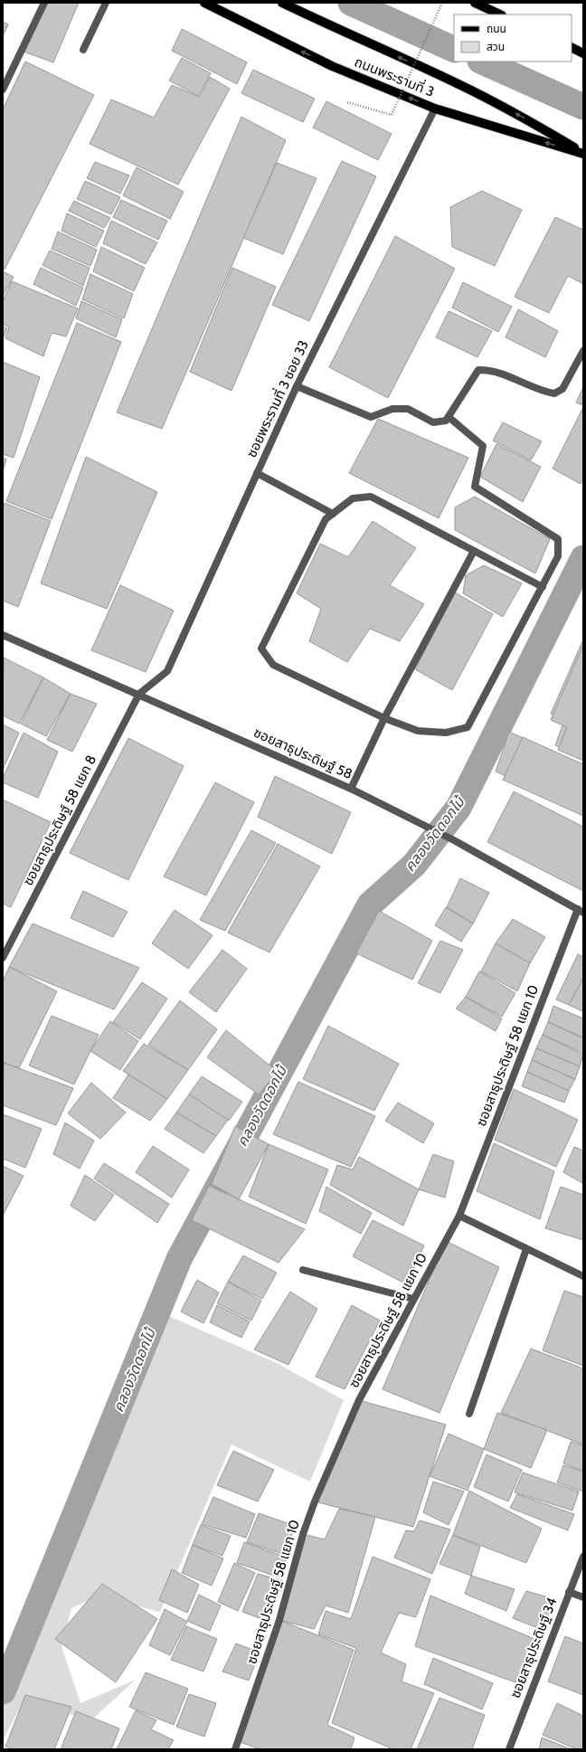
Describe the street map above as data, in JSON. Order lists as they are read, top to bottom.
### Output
{
  "streets": {
    "main road": ["ถนนพระรามที่ 3"],
    "street": [
      "ซอยพระรามที่ 3 ซอย 33",
      "ซอยสาธุประดิษฐ์ 58",
      "ซอยสาธุประดิษฐ์ 58 แยก 8",
      "ซอยสาธุประดิษฐ์ 58 แยก 10",
      "ซอยสาธุประดิษฐ์ 34"
    ]
  },
  "crossings": [
    ["ถนนพระรามที่ 3", "ซอยพระรามที่ 3 ซอย 33"],
    ["ซอยพระรามที่ 3 ซอย 33", "ซอยสาธุประดิษฐ์ 58"],
    ["ซอยพระรามที่ 3 ซอย 33", "ซอยสาธุประดิษฐ์ 58 แยก 8"],
    ["ซอยสาธุประดิษฐ์ 58", "ซอยสาธุประดิษฐ์ 58 แยก 8"],
    ["ซอยสาธุประดิษฐ์ 58", "ซอยสาธุประดิษฐ์ 58 แยก 10"]
  ],
  "one_way": ["ถนนพระรามที่ 3"],
  "water": ["คลองวัดดอกไม้"],
  "legend": ["ถนน", "สวน"]
}
